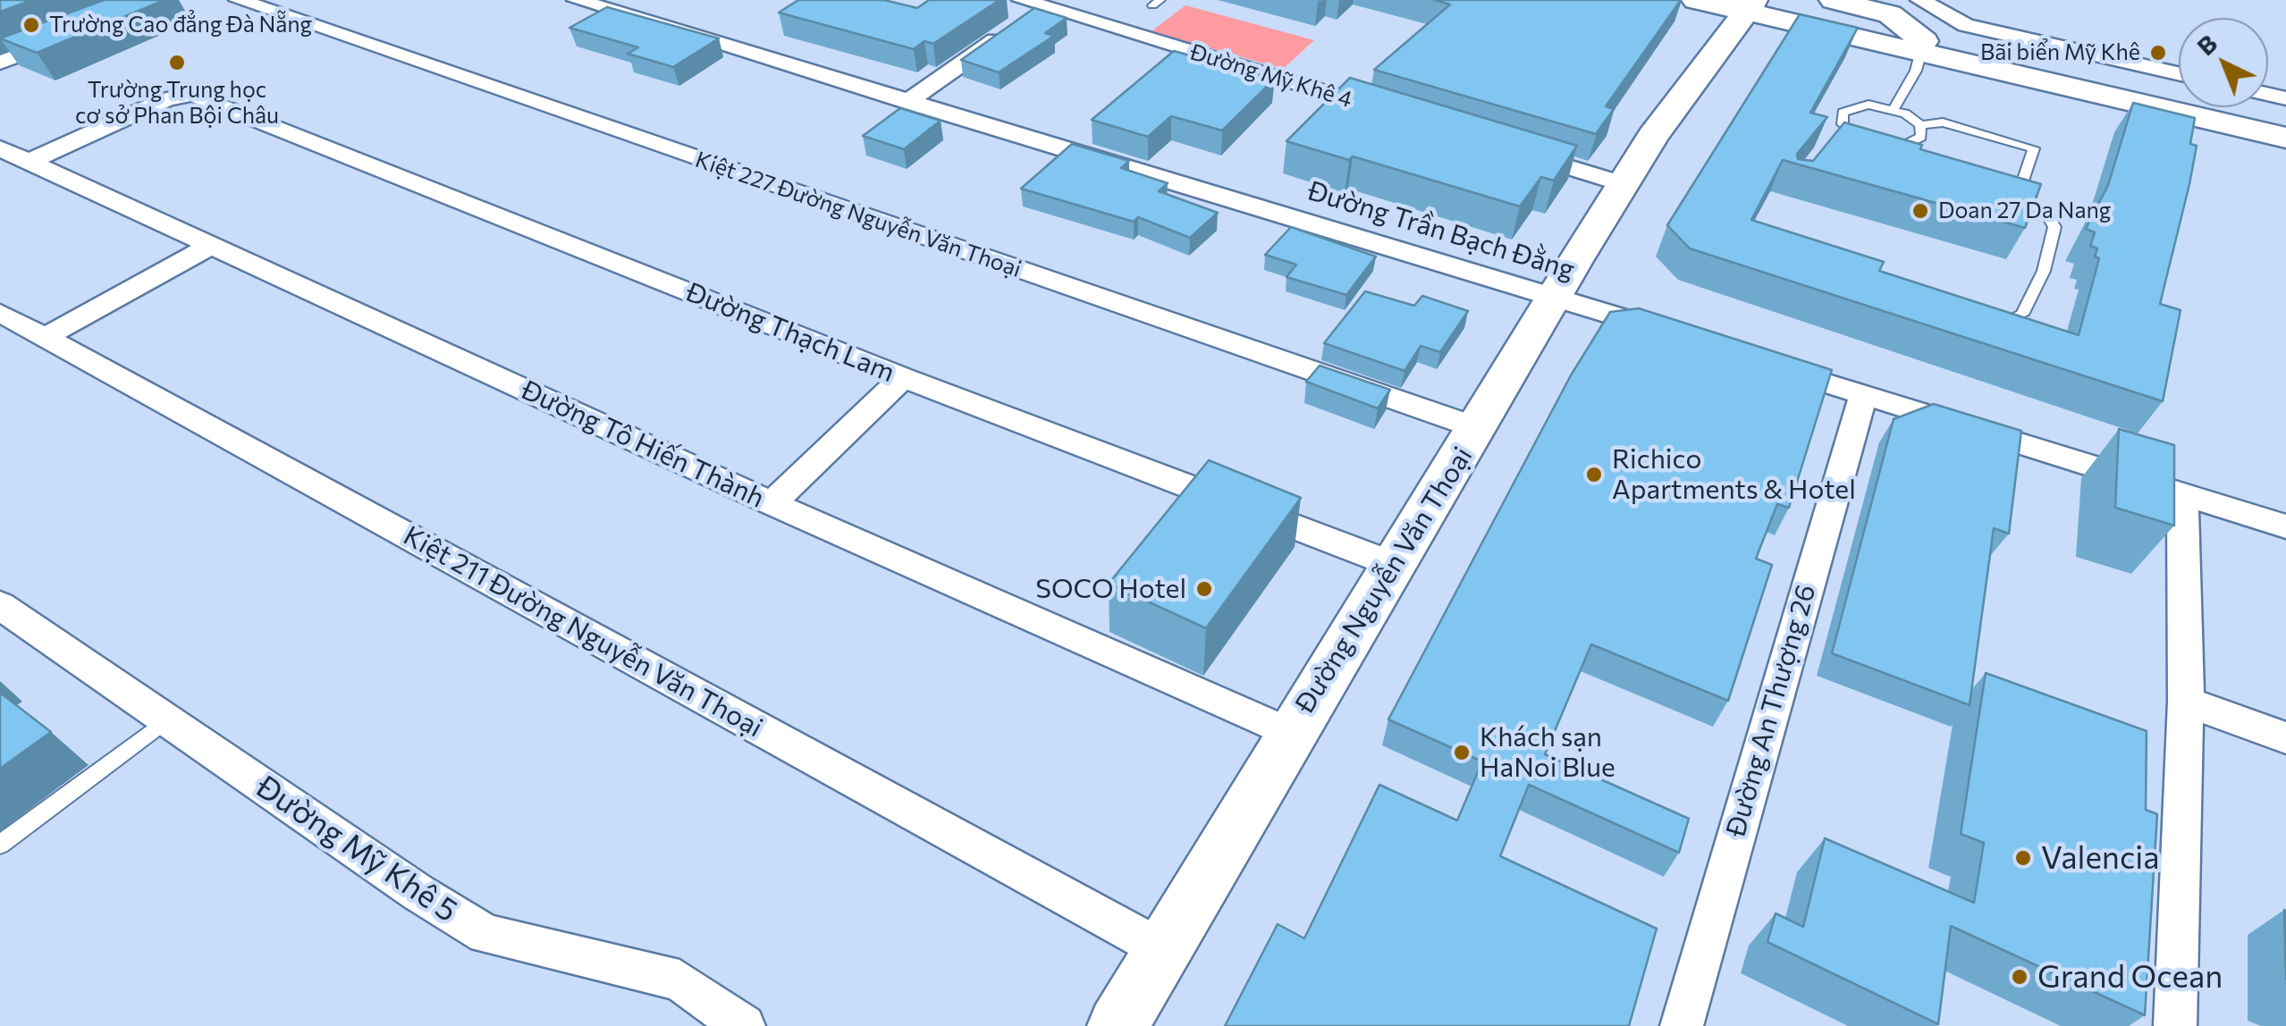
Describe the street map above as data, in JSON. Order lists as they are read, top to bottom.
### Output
{
  "streets": {
    "main road": ["Đường Nguyễn Văn Thoại"],
    "street": [
      "Đường Mỹ Khê 4",
      "Kiệt 227 Đường Nguyễn Văn Thoại",
      "Đường Trần Bạch Đằng",
      "Đường Thạch Lam",
      "Đường Tô Hiến Thành",
      "Kiệt 211 Đường Nguyễn Văn Thoại",
      "Đường An Thượng 26",
      "Đường Mỹ Khê 5"
    ]
  },
  "crossings": [
    ["Kiệt 227 Đường Nguyễn Văn Thoại", "Đường Nguyễn Văn Thoại"],
    ["Đường Trần Bạch Đằng", "Đường Nguyễn Văn Thoại"],
    ["Đường Thạch Lam", "Đường Tô Hiến Thành"],
    ["Đường Thạch Lam", "Đường Nguyễn Văn Thoại"],
    ["Đường Tô Hiến Thành", "Đường Nguyễn Văn Thoại"],
    ["Đường Nguyễn Văn Thoại", "Kiệt 211 Đường Nguyễn Văn Thoại"]
  ],
  "places": [
    "Trường Cao đẳng Đà Nẵng",
    "Bãi biển Mỹ Khê",
    "Trường Trung học cơ sở Phan Bội Châu",
    "Doan 27 Da Nang",
    "Richico Apartments & Hotel",
    "SOCO Hotel",
    "Khách sạn HaNoi Blue",
    "Valencia",
    "Grand Ocean"
  ],
  "north": "top left"
}
